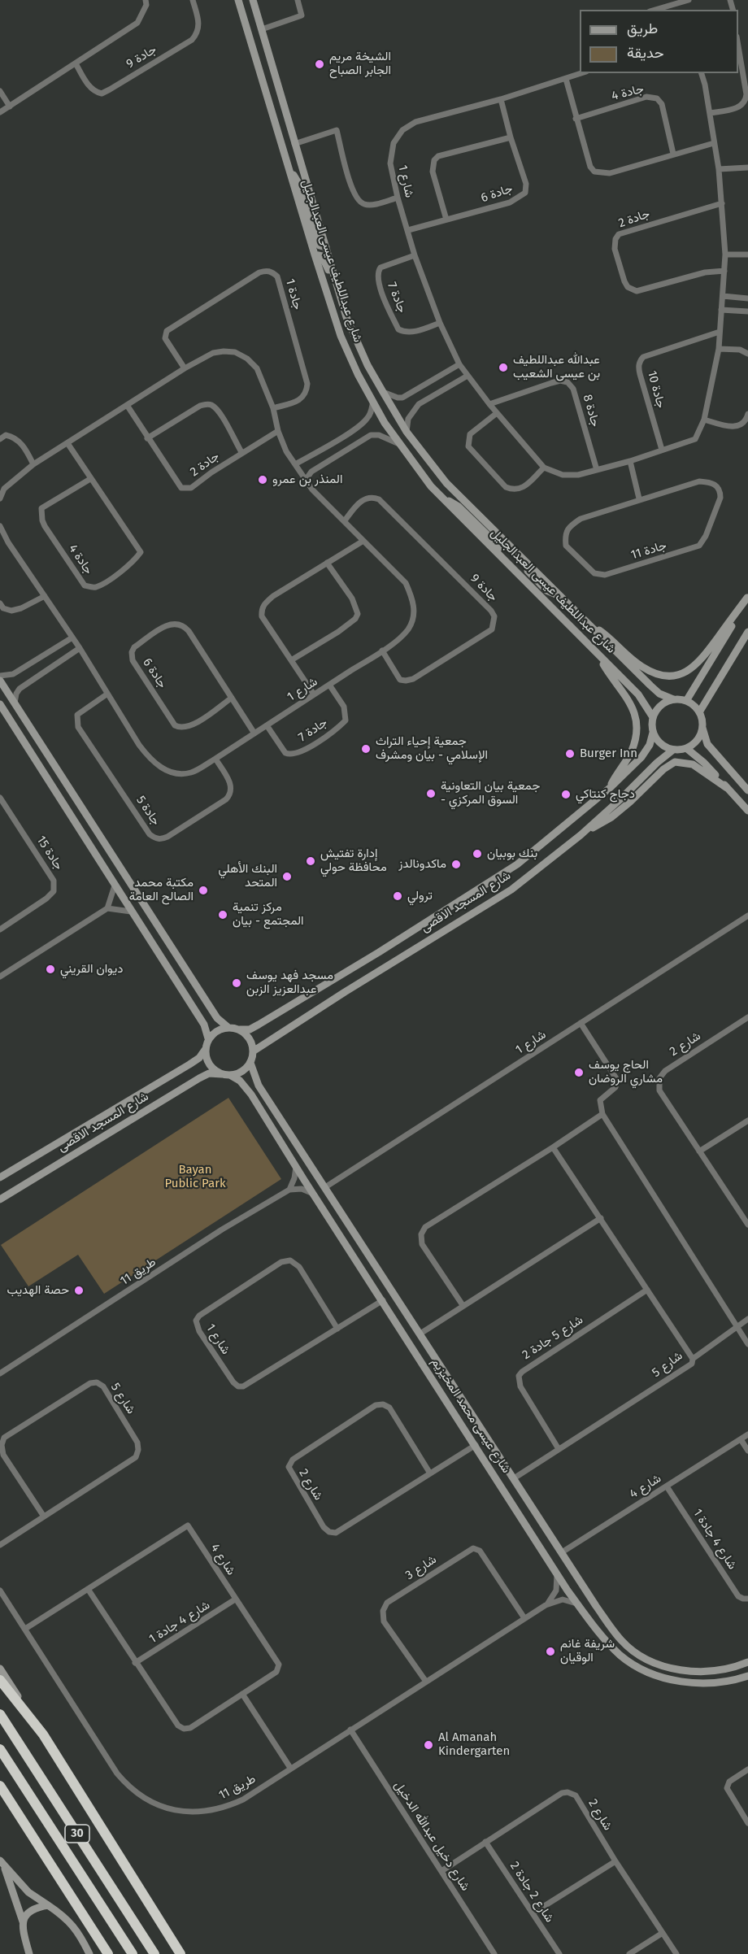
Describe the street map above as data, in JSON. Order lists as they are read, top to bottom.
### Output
{
  "streets": {
    "highway": ["30"],
    "main road": ["شارع عبداللطيف عيسى العبدالجليل", "شارع المسجد الاقصى", "شارع عيسى محمد المخيزيم"],
    "street": [
      "جادة 9",
      "جادة 4",
      "شارع 1",
      "جادة 6",
      "جادة 2",
      "جادة 1",
      "جادة 7",
      "جادة 10",
      "جادة 8",
      "جادة 11",
      "جادة 5",
      "جادة 15",
      "شارع 2",
      "طريق 11",
      "شارع 5 جادة 2",
      "شارع 5",
      "شارع 4",
      "شارع 4 جادة 1",
      "شارع 3",
      "شارع دخيل عبدالله الدخيل",
      "شارع 2 جادة 2"
    ]
  },
  "crossings": [
    ["جادة 9", "شارع 1"],
    ["جادة 4", "شارع 1"],
    ["شارع 1", "جادة 6"],
    ["شارع 1", "جادة 2"],
    ["شارع 1", "جادة 1"],
    ["شارع 1", "جادة 7"],
    ["شارع 1", "جادة 8"],
    ["شارع 1", "جادة 5"],
    ["شارع 1", "شارع عيسى محمد المخيزيم"],
    ["شارع عبداللطيف عيسى العبدالجليل", "شارع المسجد الاقصى"],
    ["شارع المسجد الاقصى", "شارع عيسى محمد المخيزيم"],
    ["شارع 2", "شارع عيسى محمد المخيزيم"],
    ["شارع 2", "شارع دخيل عبدالله الدخيل"],
    ["شارع 2", "شارع 2 جادة 2"],
    ["طريق 11", "شارع عيسى محمد المخيزيم"],
    ["طريق 11", "شارع 4"],
    ["طريق 11", "شارع 3"],
    ["طريق 11", "شارع دخيل عبدالله الدخيل"],
    ["شارع 5 جادة 2", "شارع 5"],
    ["شارع 5", "شارع عيسى محمد المخيزيم"],
    ["شارع عيسى محمد المخيزيم", "شارع 4"],
    ["شارع 4", "شارع 4 جادة 1"]
  ],
  "parks": ["Bayan Public Park"],
  "places": [
    "الشيخة مريم الجابر الصباح",
    "عبدالله عبداللطيف بن عيسى الشعيب",
    "المنذر بن عمرو",
    "جمعية إحياء التراث الإسلامي - بيان ومشرف",
    "Burger Inn",
    "جمعية بيان التعاونية - السوق المركزي",
    "دجاج كنتاكي",
    "بنك بوبيان",
    "إدارة تفتيش محافظة حولي",
    "ماكدونالدز",
    "البنك الأهلي المتحد",
    "مكتبة محمد الصالح العامة",
    "ترولي",
    "مركز تنمية المجتمع - بيان",
    "ديوان القريني",
    "مسجد فهد يوسف عبدالعزيز الزبن",
    "الحاج يوسف مشاري الروضان",
    "حصة الهديب",
    "شريفة غانم الوقيان",
    "Al Amanah Kindergarten"
  ],
  "legend": ["طريق", "حديقة"]
}
